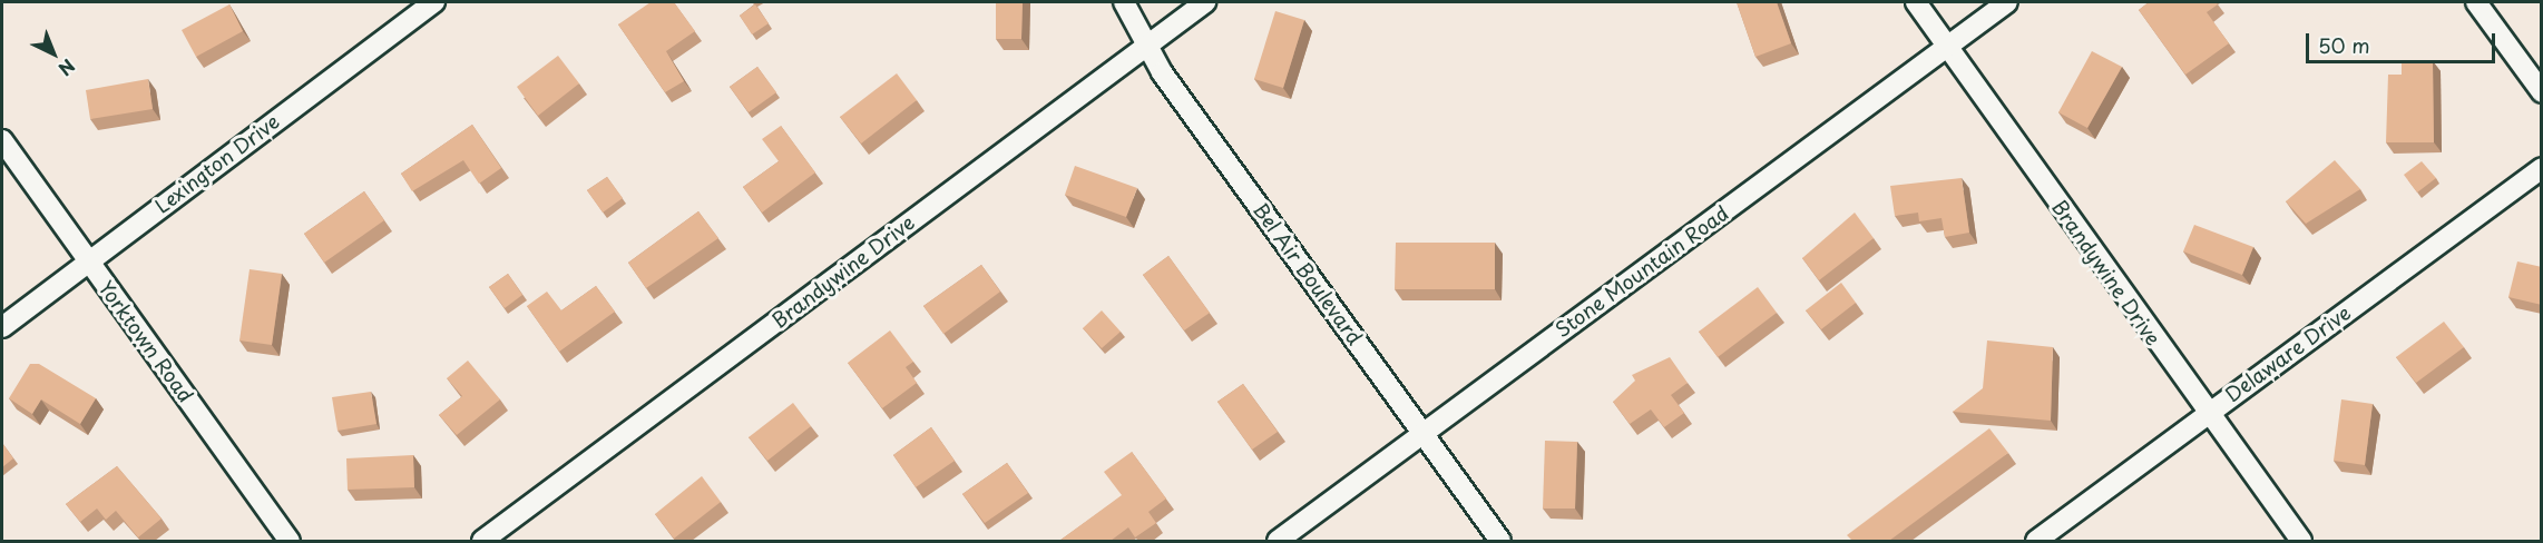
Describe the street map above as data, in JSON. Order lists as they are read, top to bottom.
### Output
{
  "streets": {
    "street": [
      "Lexington Drive",
      "Brandywine Drive",
      "Stone Mountain Road",
      "Bel Air Boulevard",
      "Yorktown Road",
      "Delaware Drive"
    ]
  },
  "crossings": [
    ["Lexington Drive", "Yorktown Road"],
    ["Brandywine Drive", "Stone Mountain Road"],
    ["Brandywine Drive", "Bel Air Boulevard"],
    ["Brandywine Drive", "Delaware Drive"],
    ["Stone Mountain Road", "Bel Air Boulevard"]
  ],
  "scale_bar": "50 m",
  "north": "bottom right"
}
